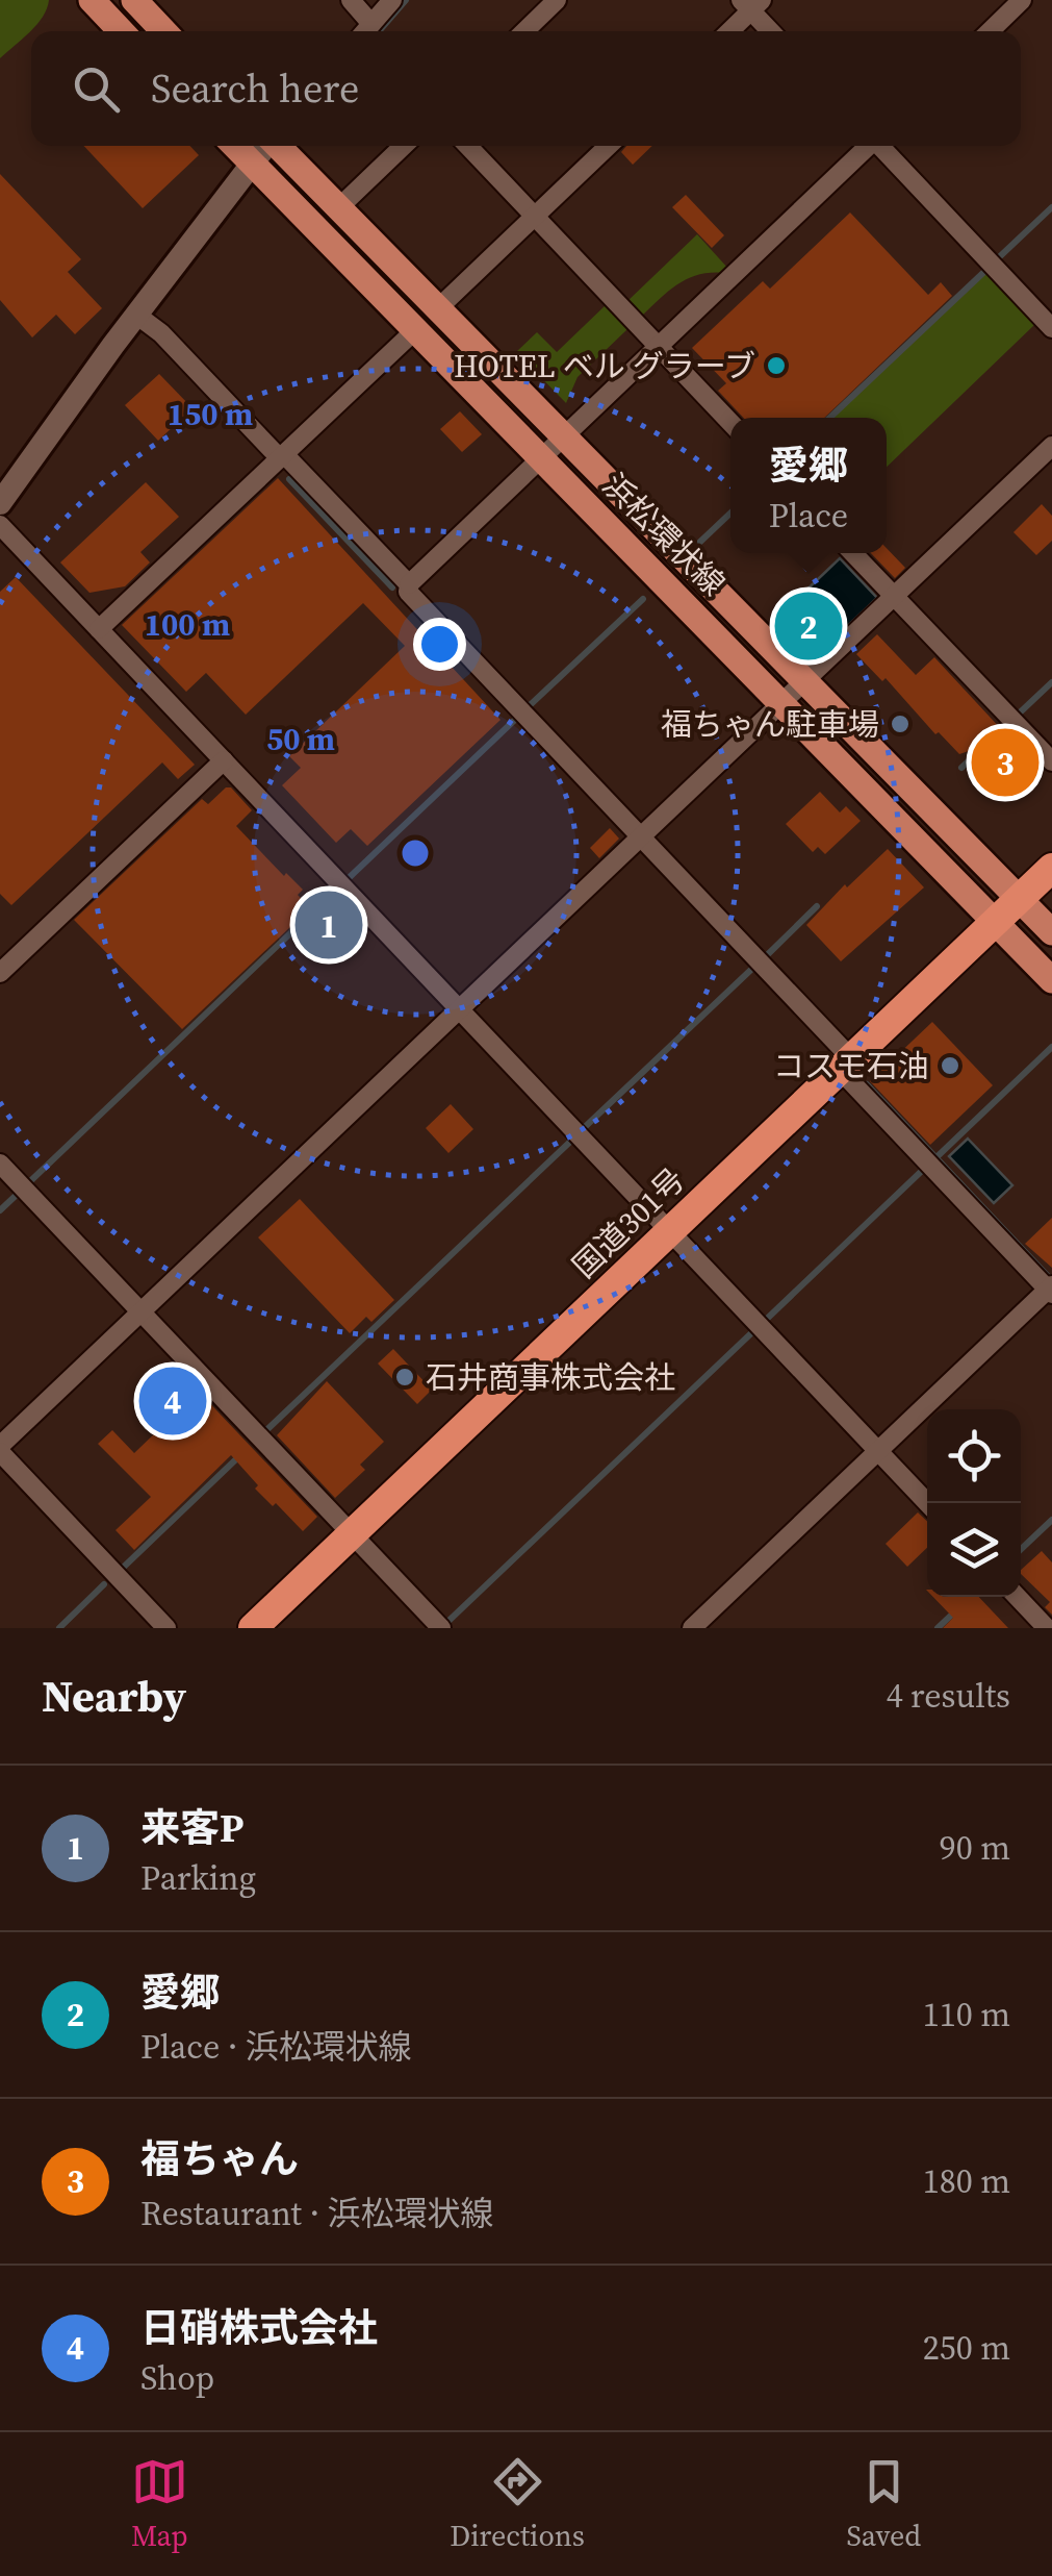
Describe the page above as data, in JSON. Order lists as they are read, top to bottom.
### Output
{
  "streets": {
    "highway": ["国道301号"],
    "main road": ["浜松環状線"]
  },
  "crossings": [
    ["浜松環状線", "国道301号"]
  ],
  "places": [
    "HOTEL ベル グラーブ",
    "福ちゃん駐車場",
    "コスモ石油",
    "石井商事株式会社"
  ],
  "page": {
    "search": "Search here",
    "popup": ["愛郷", "Place"],
    "pins": [
      "2",
      "3",
      "1",
      "4"
    ],
    "heading": ["Nearby", "4 results"],
    "list": [
      {
        "mark": "1",
        "name": "来客P",
        "note": "Parking",
        "value": "90 m"
      },
      {
        "mark": "2",
        "name": "愛郷",
        "note": "Place · 浜松環状線",
        "value": "110 m"
      },
      {
        "mark": "3",
        "name": "福ちゃん",
        "note": "Restaurant · 浜松環状線",
        "value": "180 m"
      },
      {
        "mark": "4",
        "name": "日硝株式会社",
        "note": "Shop",
        "value": "250 m"
      }
    ],
    "nav": ["Map", "Directions", "Saved"]
  },
  "rings": ["150 m", "100 m", "50 m"]
}
